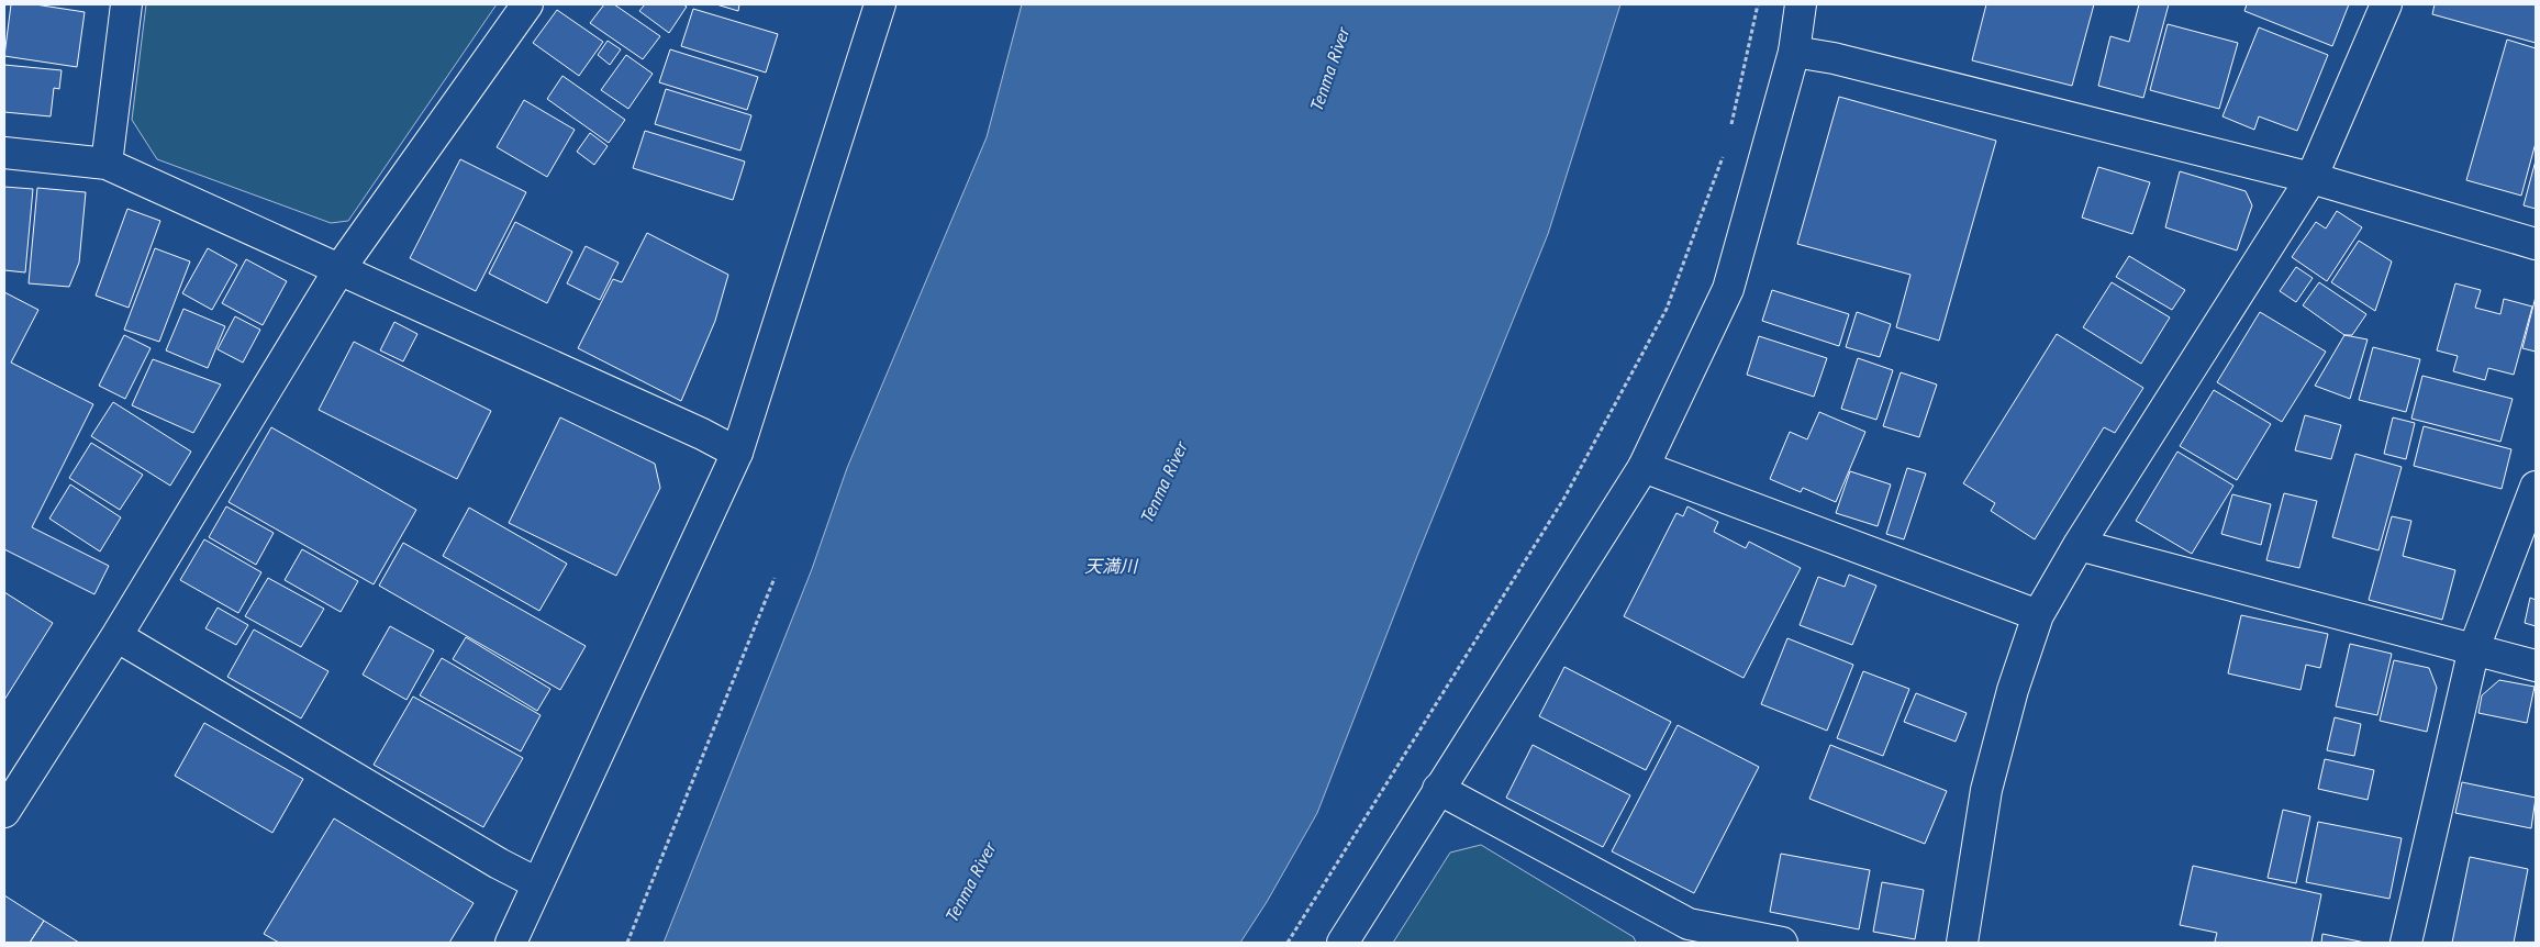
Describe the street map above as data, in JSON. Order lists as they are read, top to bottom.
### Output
{
  "water": ["Tenma River", "天満川"]
}
